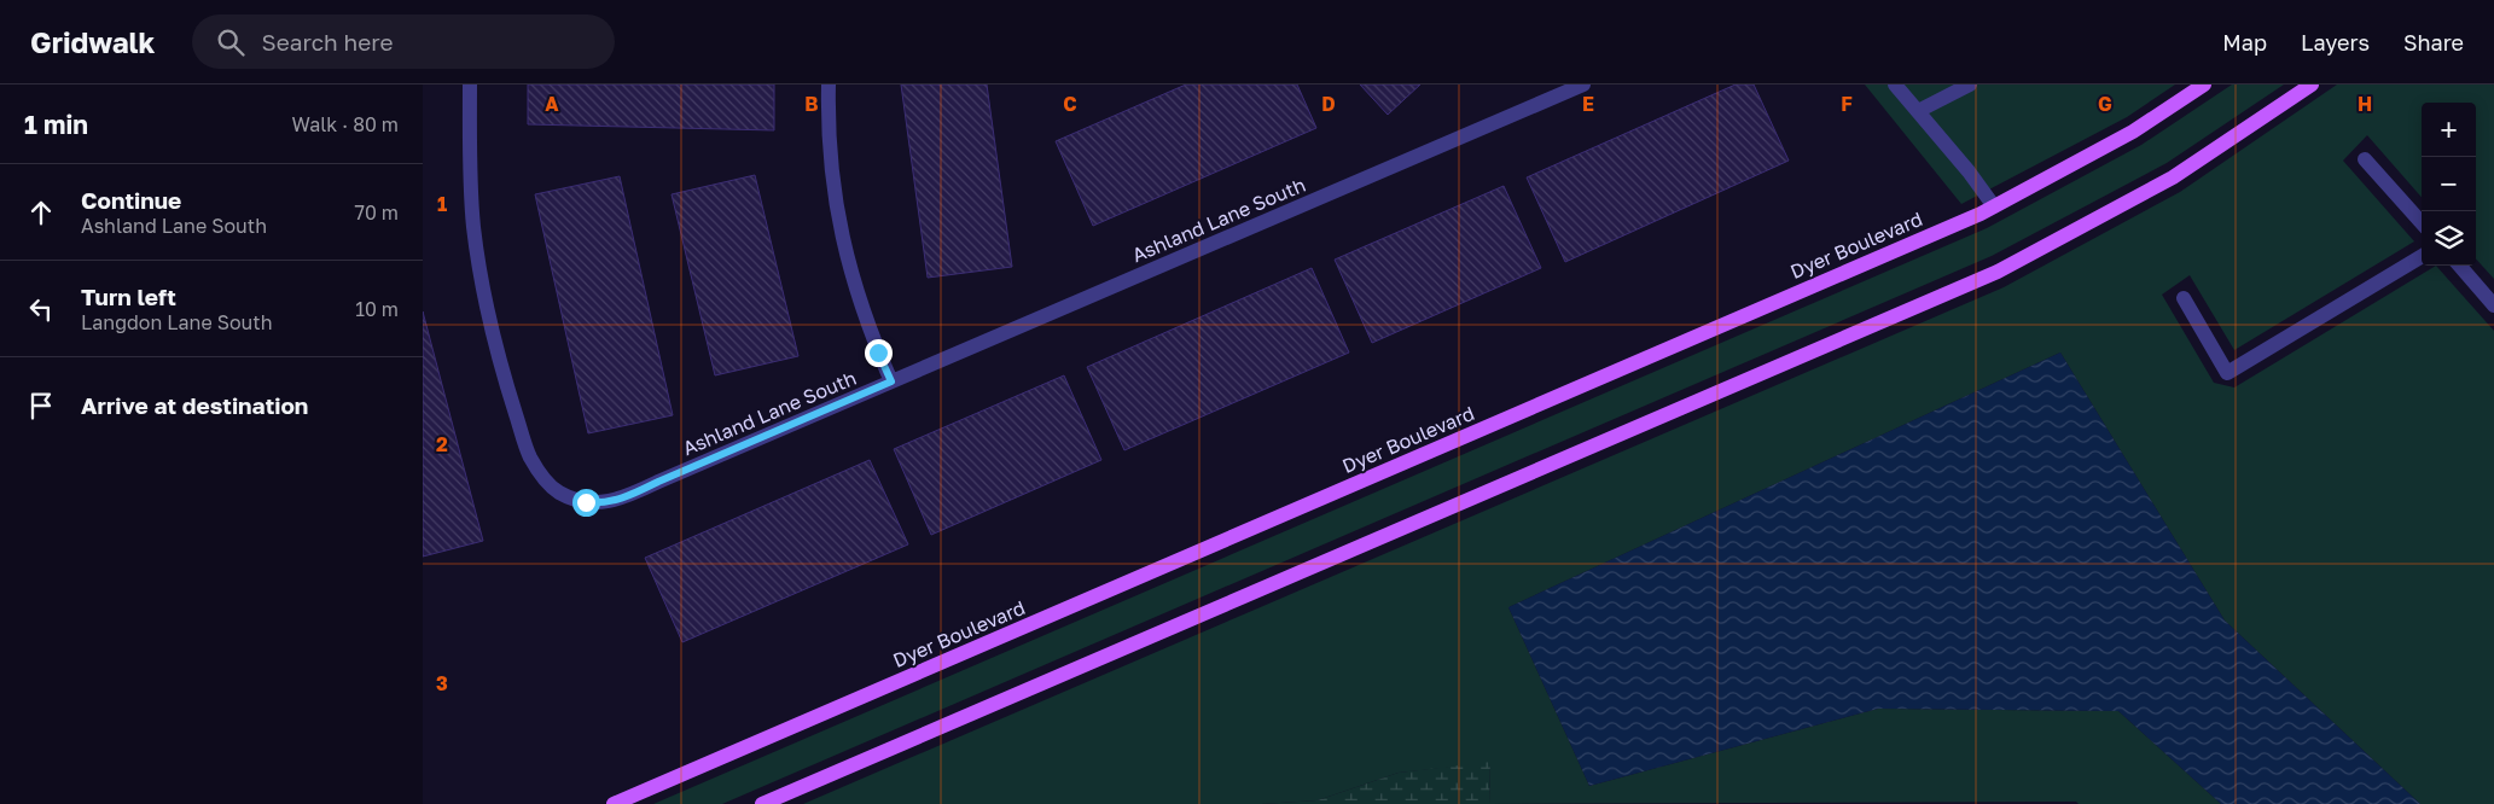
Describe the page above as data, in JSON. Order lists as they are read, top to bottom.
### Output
{
  "streets": {
    "main road": ["Dyer Boulevard"],
    "street": ["Ashland Lane South"]
  },
  "page": {
    "header": "Gridwalk",
    "search": "Search here",
    "nav": ["Map", "Layers", "Share"],
    "heading": ["1 min", "Walk · 80 m"],
    "map_buttons": ["+", "−"],
    "list": [
      ["Continue", "Ashland Lane South", "70 m"],
      ["Turn left", "Langdon Lane South", "10 m"],
      "Arrive at destination"
    ]
  },
  "grid": {
    "columns": [
      "A",
      "B",
      "C",
      "D",
      "E",
      "F",
      "G",
      "H"
    ],
    "rows": ["1", "2", "3"]
  }
}
